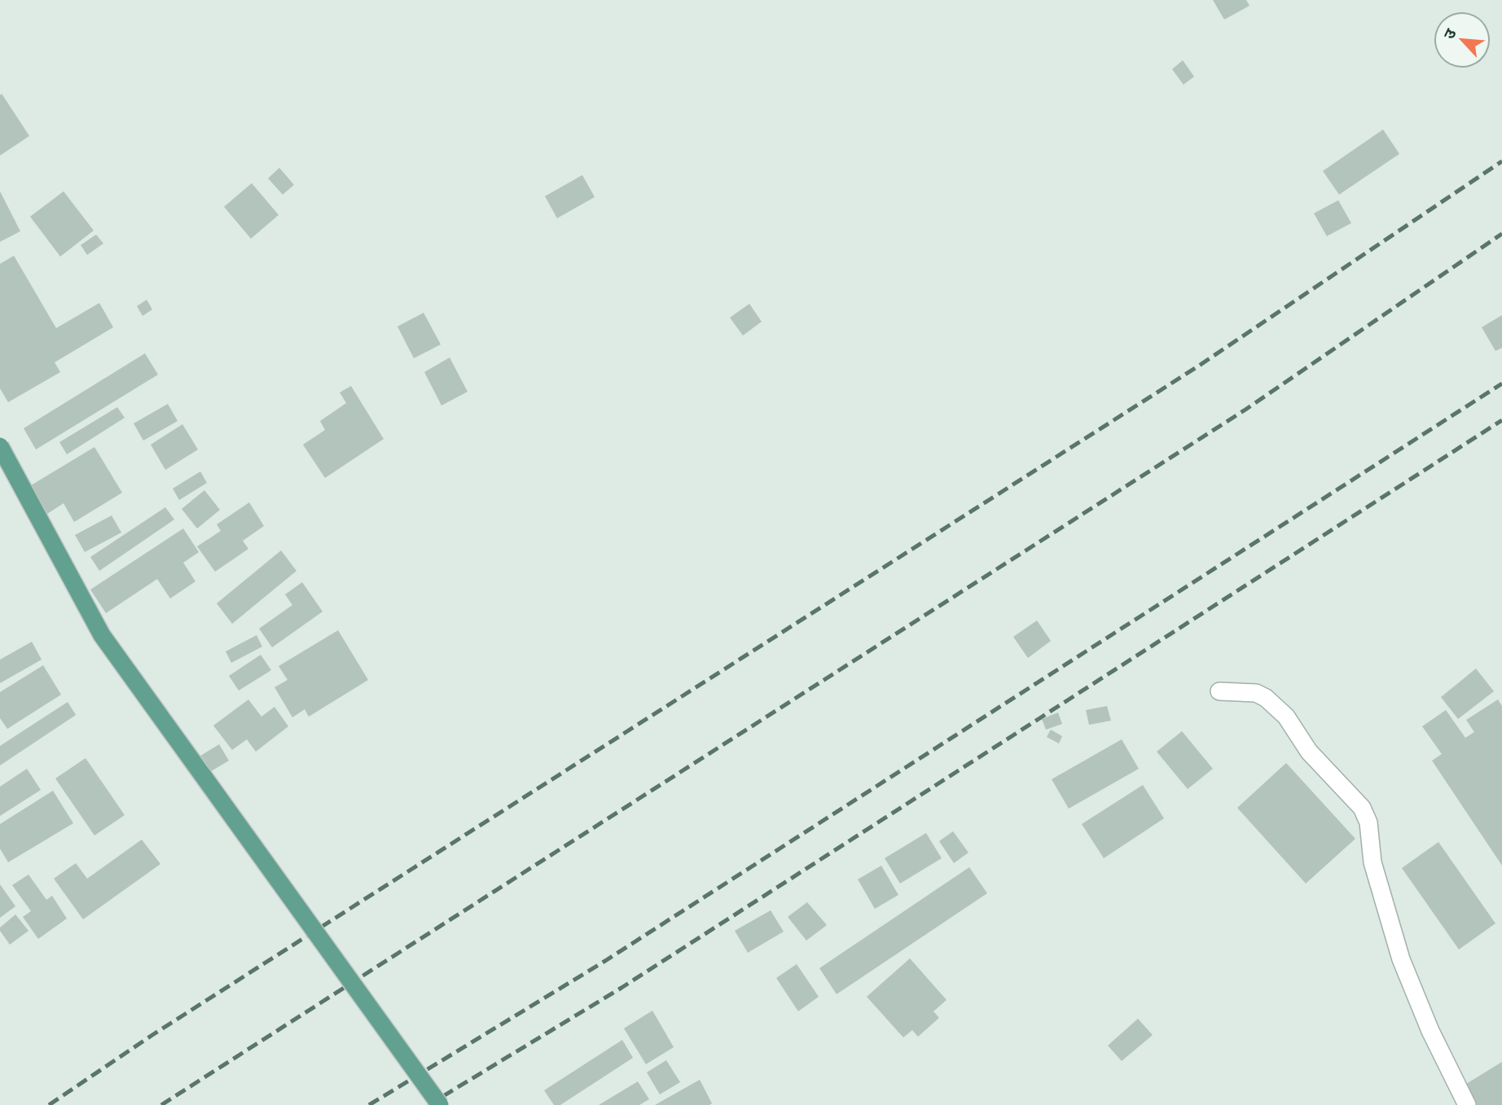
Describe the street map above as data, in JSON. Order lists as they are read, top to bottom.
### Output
{
  "north": "top left"
}
